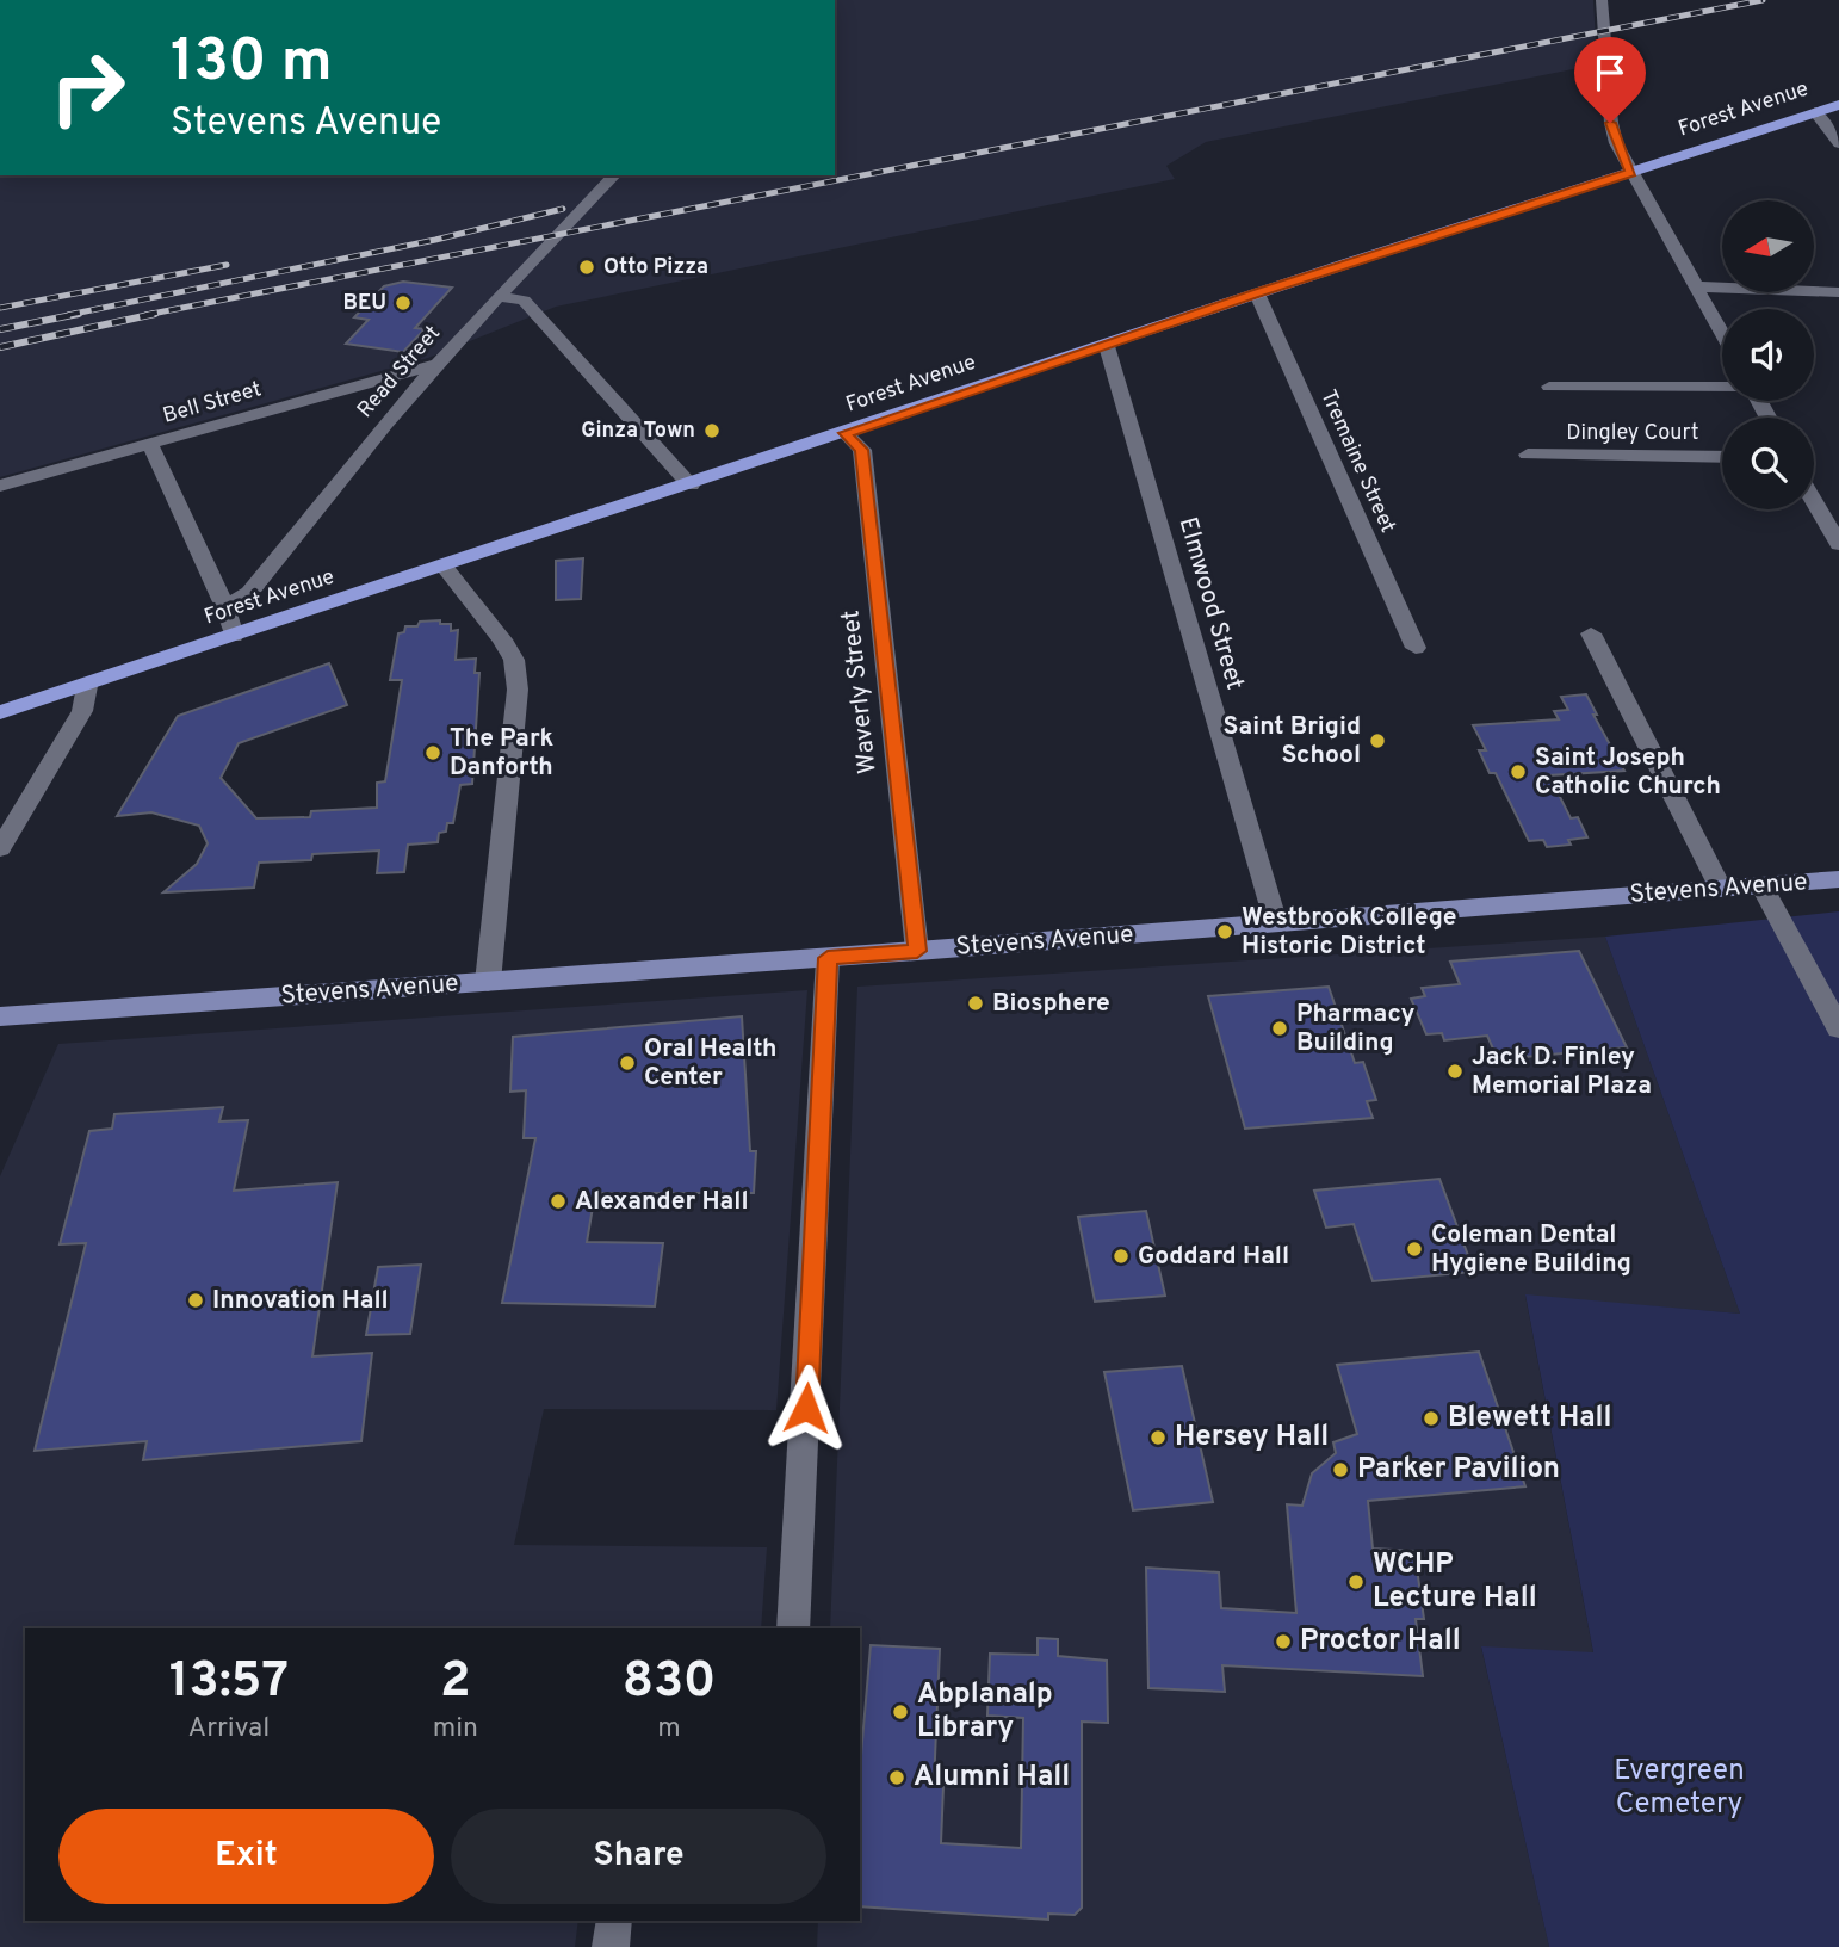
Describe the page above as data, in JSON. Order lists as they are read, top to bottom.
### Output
{
  "streets": {
    "highway": ["Forest Avenue"],
    "main road": ["Stevens Avenue"],
    "street": [
      "Read Street",
      "Bell Street",
      "Dingley Court",
      "Tremaine Street",
      "Elmwood Street",
      "Waverly Street"
    ]
  },
  "crossings": [
    ["Forest Avenue", "Tremaine Street"],
    ["Forest Avenue", "Elmwood Street"],
    ["Forest Avenue", "Waverly Street"],
    ["Read Street", "Bell Street"],
    ["Elmwood Street", "Stevens Avenue"],
    ["Waverly Street", "Stevens Avenue"]
  ],
  "parks": ["Evergreen Cemetery"],
  "places": [
    "Otto Pizza",
    "BEU",
    "Ginza Town",
    "Saint Brigid School",
    "The Park Danforth",
    "Saint Joseph Catholic Church",
    "Westbrook College Historic District",
    "Biosphere",
    "Pharmacy Building",
    "Oral Health Center",
    "Jack D. Finley Memorial Plaza",
    "Alexander Hall",
    "Coleman Dental Hygiene Building",
    "Goddard Hall",
    "Innovation Hall",
    "Blewett Hall",
    "Hersey Hall",
    "Parker Pavilion",
    "WCHP Lecture Hall",
    "Proctor Hall",
    "Abplanalp Library",
    "Alumni Hall"
  ],
  "north": "left",
  "page": {
    "turn": ["130 m", "Stevens Avenue"],
    "eta": [
      "13:57",
      "Arrival",
      "2",
      "min",
      "830",
      "m"
    ],
    "buttons": ["Exit", "Share"]
  }
}
